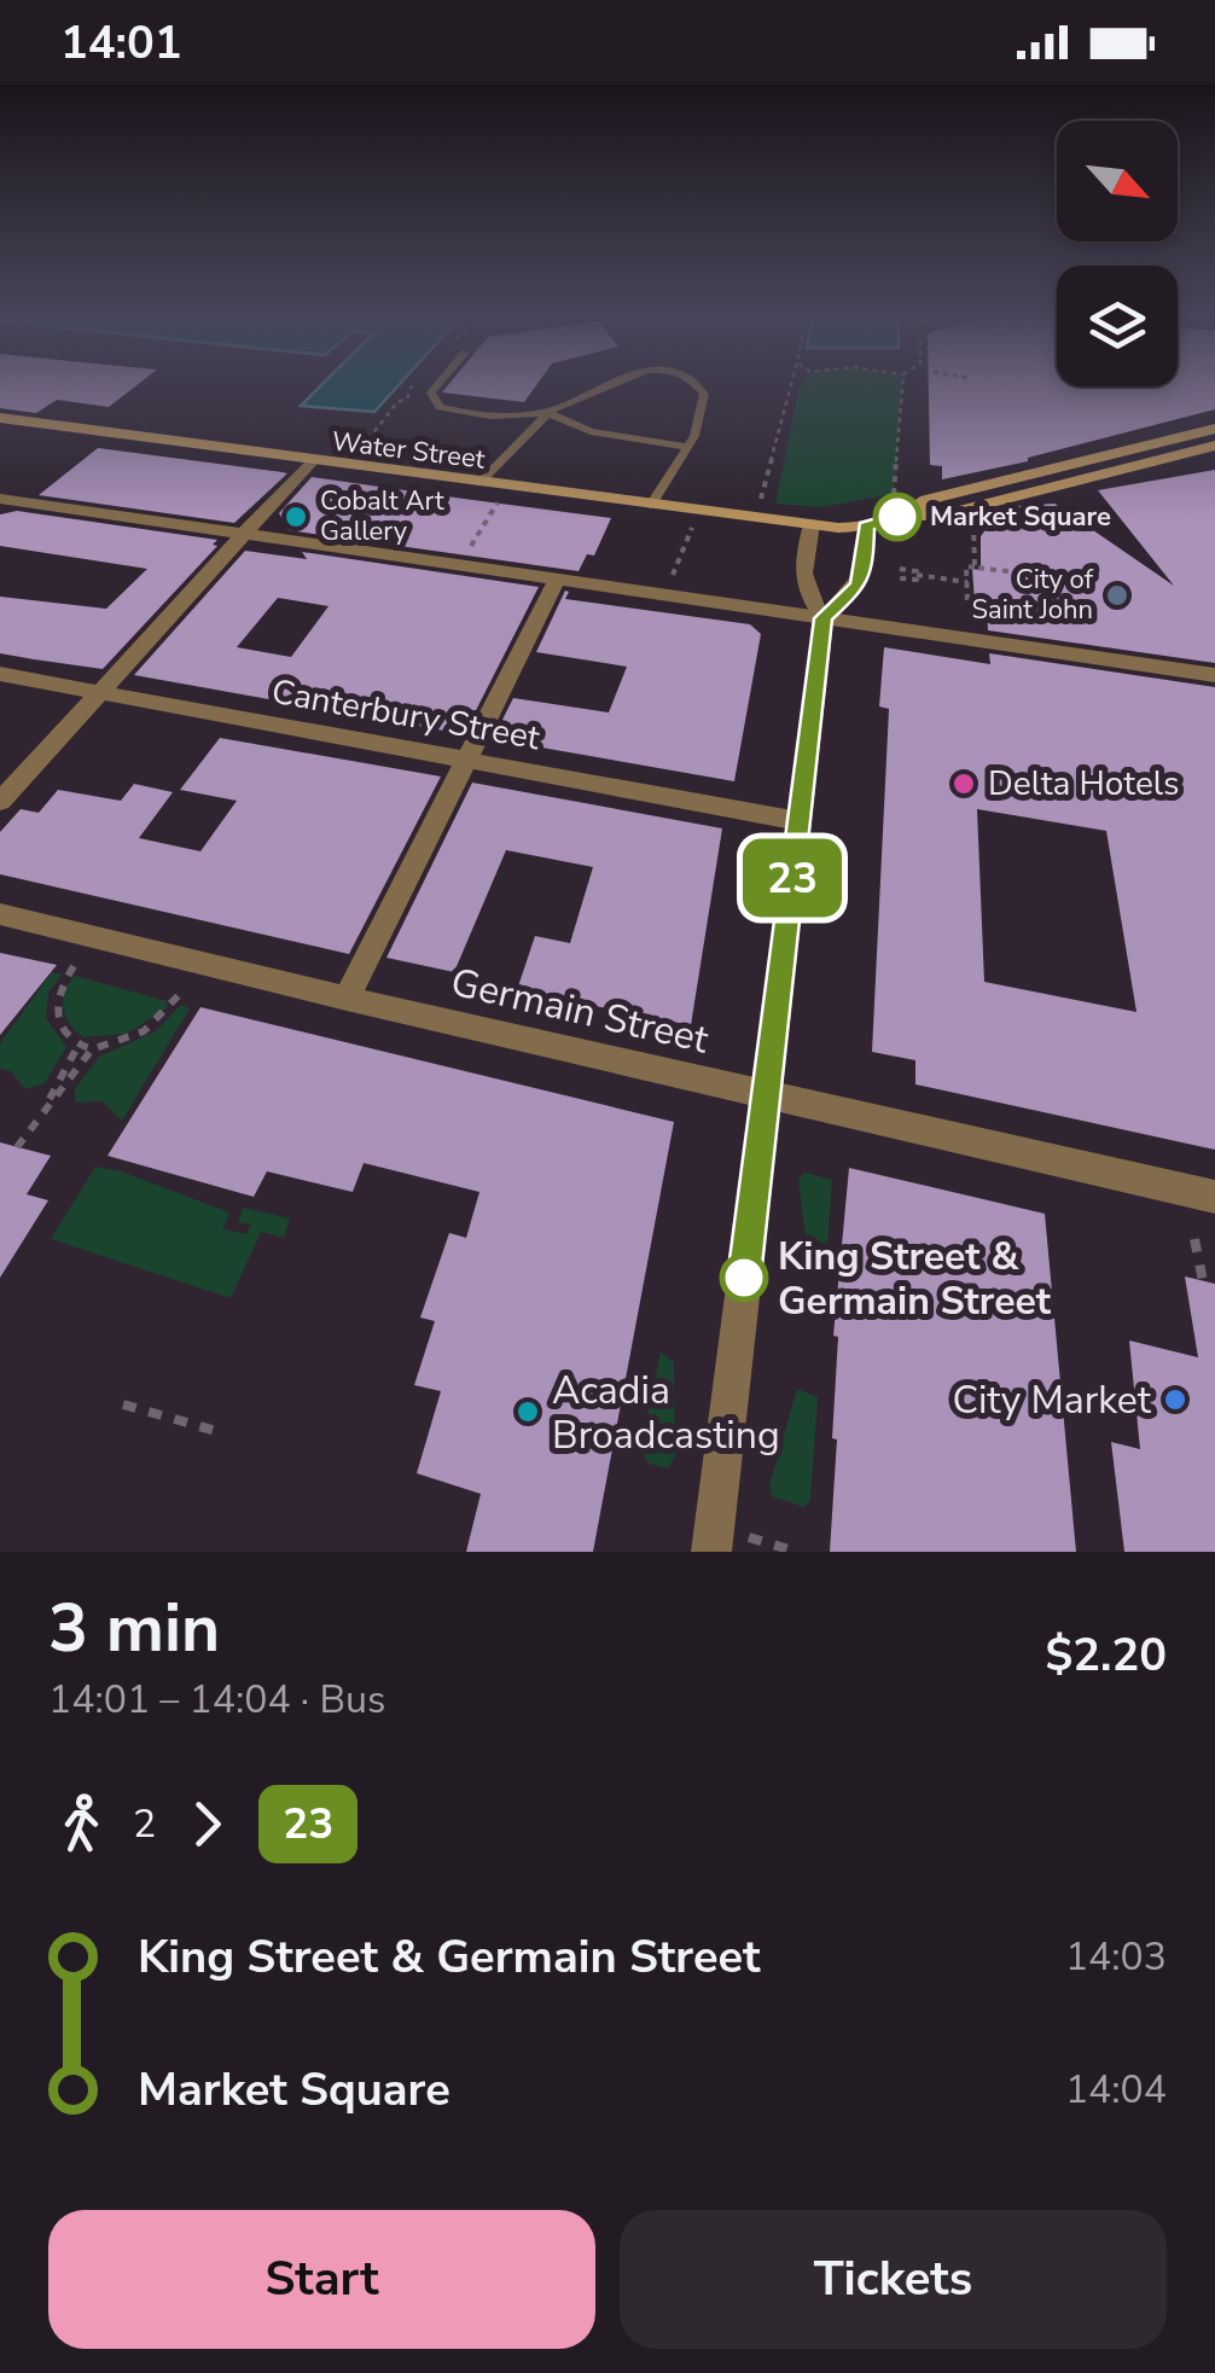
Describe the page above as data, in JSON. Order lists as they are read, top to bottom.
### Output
{
  "streets": {
    "main road": ["Water Street"],
    "street": ["Canterbury Street", "Germain Street"]
  },
  "places": [
    "Cobalt Art Gallery",
    "Market Square",
    "City of Saint John",
    "Delta Hotels",
    "King Street & Germain Street",
    "City Market",
    "Acadia Broadcasting"
  ],
  "lines": ["bus line 23"],
  "north": "bottom right",
  "page": {
    "status": "14:01",
    "on_map": "23",
    "heading": ["3 min", "14:01 – 14:04 · Bus", "$2.20"],
    "legs": ["2", "23"],
    "list": [
      {
        "name": "King Street & Germain Street",
        "value": "14:03"
      },
      {
        "name": "Market Square",
        "value": "14:04"
      }
    ],
    "buttons": ["Start", "Tickets"]
  }
}
